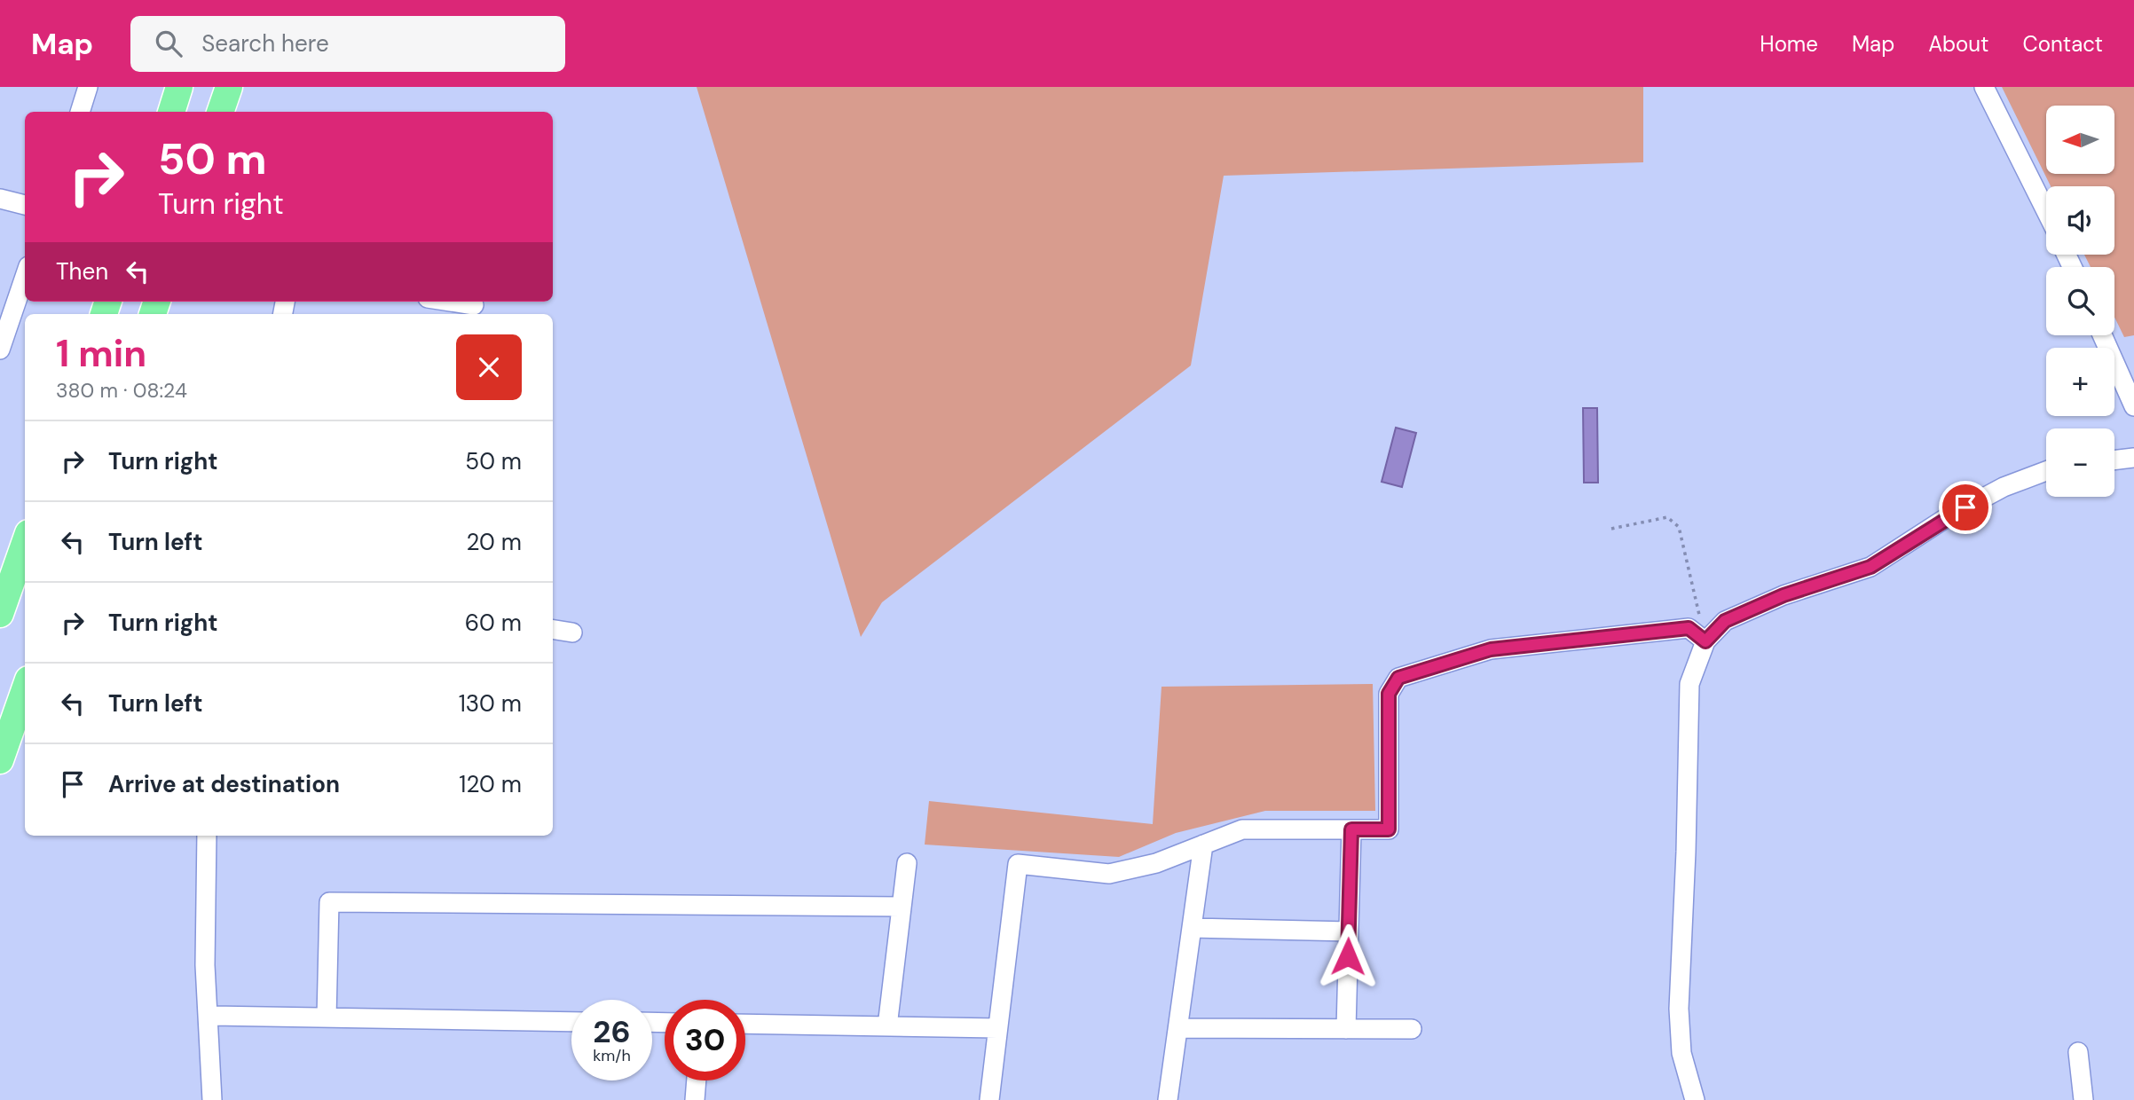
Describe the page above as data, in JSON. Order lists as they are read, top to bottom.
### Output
{
  "north": "left",
  "page": {
    "header": "Map",
    "search": "Search here",
    "nav": [
      "Home",
      "Map",
      "About",
      "Contact"
    ],
    "map_buttons": ["+", "−"],
    "turn": ["50 m", "Turn right"],
    "then": "Then",
    "heading": ["1 min", "380 m · 08:24"],
    "list": [
      {
        "name": "Turn right",
        "value": "50 m"
      },
      {
        "name": "Turn left",
        "value": "20 m"
      },
      {
        "name": "Turn right",
        "value": "60 m"
      },
      {
        "name": "Turn left",
        "value": "130 m"
      },
      {
        "name": "Arrive at destination",
        "value": "120 m"
      }
    ],
    "speed": "26 km/h",
    "limit": "30"
  }
}
